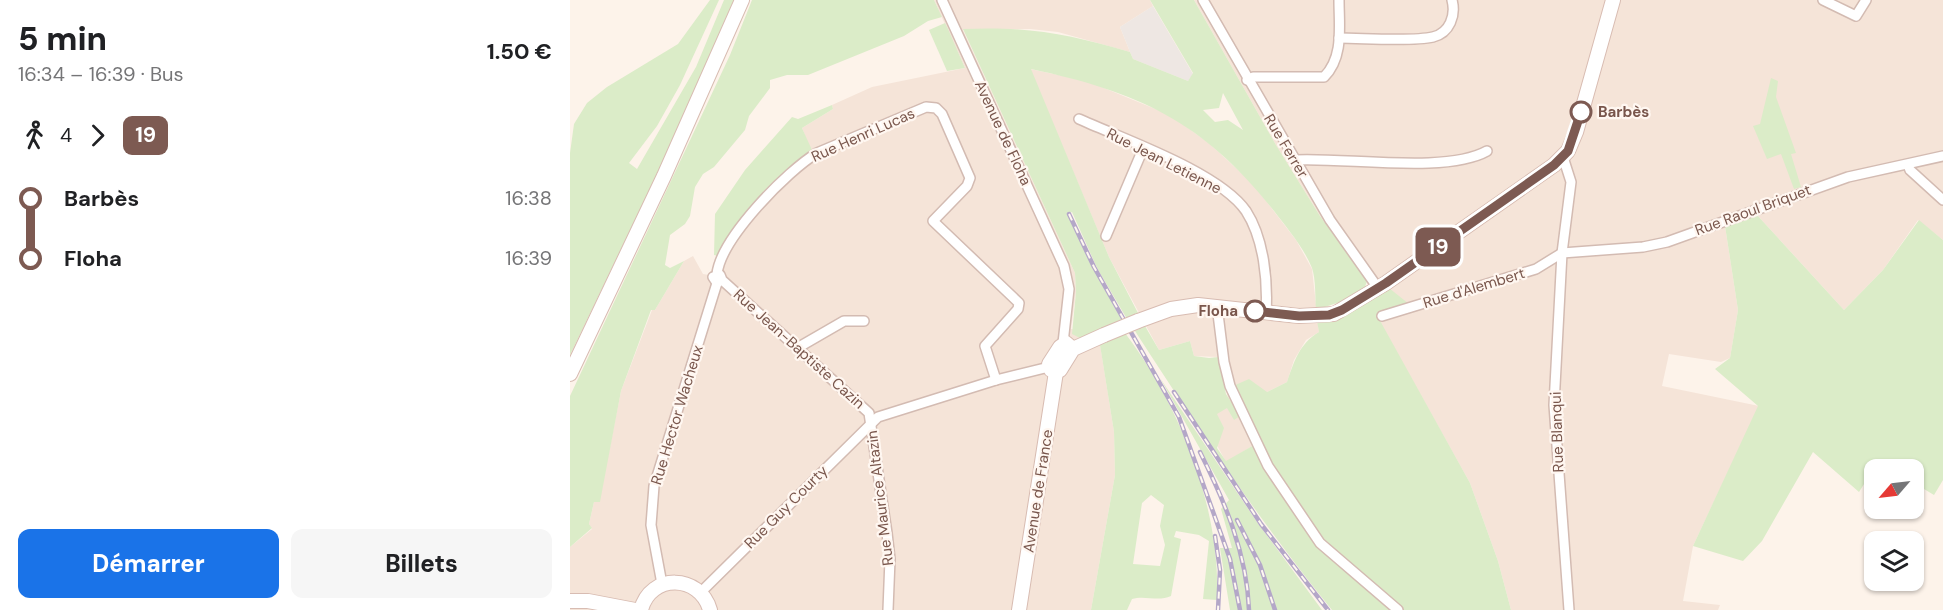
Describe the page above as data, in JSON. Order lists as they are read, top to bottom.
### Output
{
  "streets": {
    "street": [
      "Avenue de Floha",
      "Rue Henri Lucas",
      "Rue Ferrer",
      "Rue Jean Letienne",
      "Rue Raoul Briquet",
      "Rue d'Alembert",
      "Rue Jean-Baptiste Cazin",
      "Rue Hector Wacheux",
      "Rue Blanqui",
      "Avenue de France",
      "Rue Maurice Altazin",
      "Rue Guy Courty"
    ]
  },
  "crossings": [
    ["Rue Henri Lucas", "Rue Hector Wacheux"],
    ["Rue Henri Lucas", "Rue Guy Courty"],
    ["Rue Raoul Briquet", "Rue d'Alembert"],
    ["Rue Raoul Briquet", "Rue Blanqui"],
    ["Rue d'Alembert", "Rue Blanqui"],
    ["Rue Jean-Baptiste Cazin", "Rue Hector Wacheux"],
    ["Rue Jean-Baptiste Cazin", "Rue Maurice Altazin"],
    ["Rue Jean-Baptiste Cazin", "Rue Guy Courty"],
    ["Avenue de France", "Rue Guy Courty"],
    ["Rue Maurice Altazin", "Rue Guy Courty"]
  ],
  "places": ["Barbès", "Floha"],
  "lines": ["bus line 19"],
  "north": "bottom left",
  "page": {
    "heading": ["5 min", "16:34 – 16:39 · Bus", "1.50 €"],
    "on_map": "19",
    "legs": ["4", "19"],
    "list": [
      {
        "name": "Barbès",
        "value": "16:38"
      },
      {
        "name": "Floha",
        "value": "16:39"
      }
    ],
    "buttons": ["Démarrer", "Billets"]
  }
}
